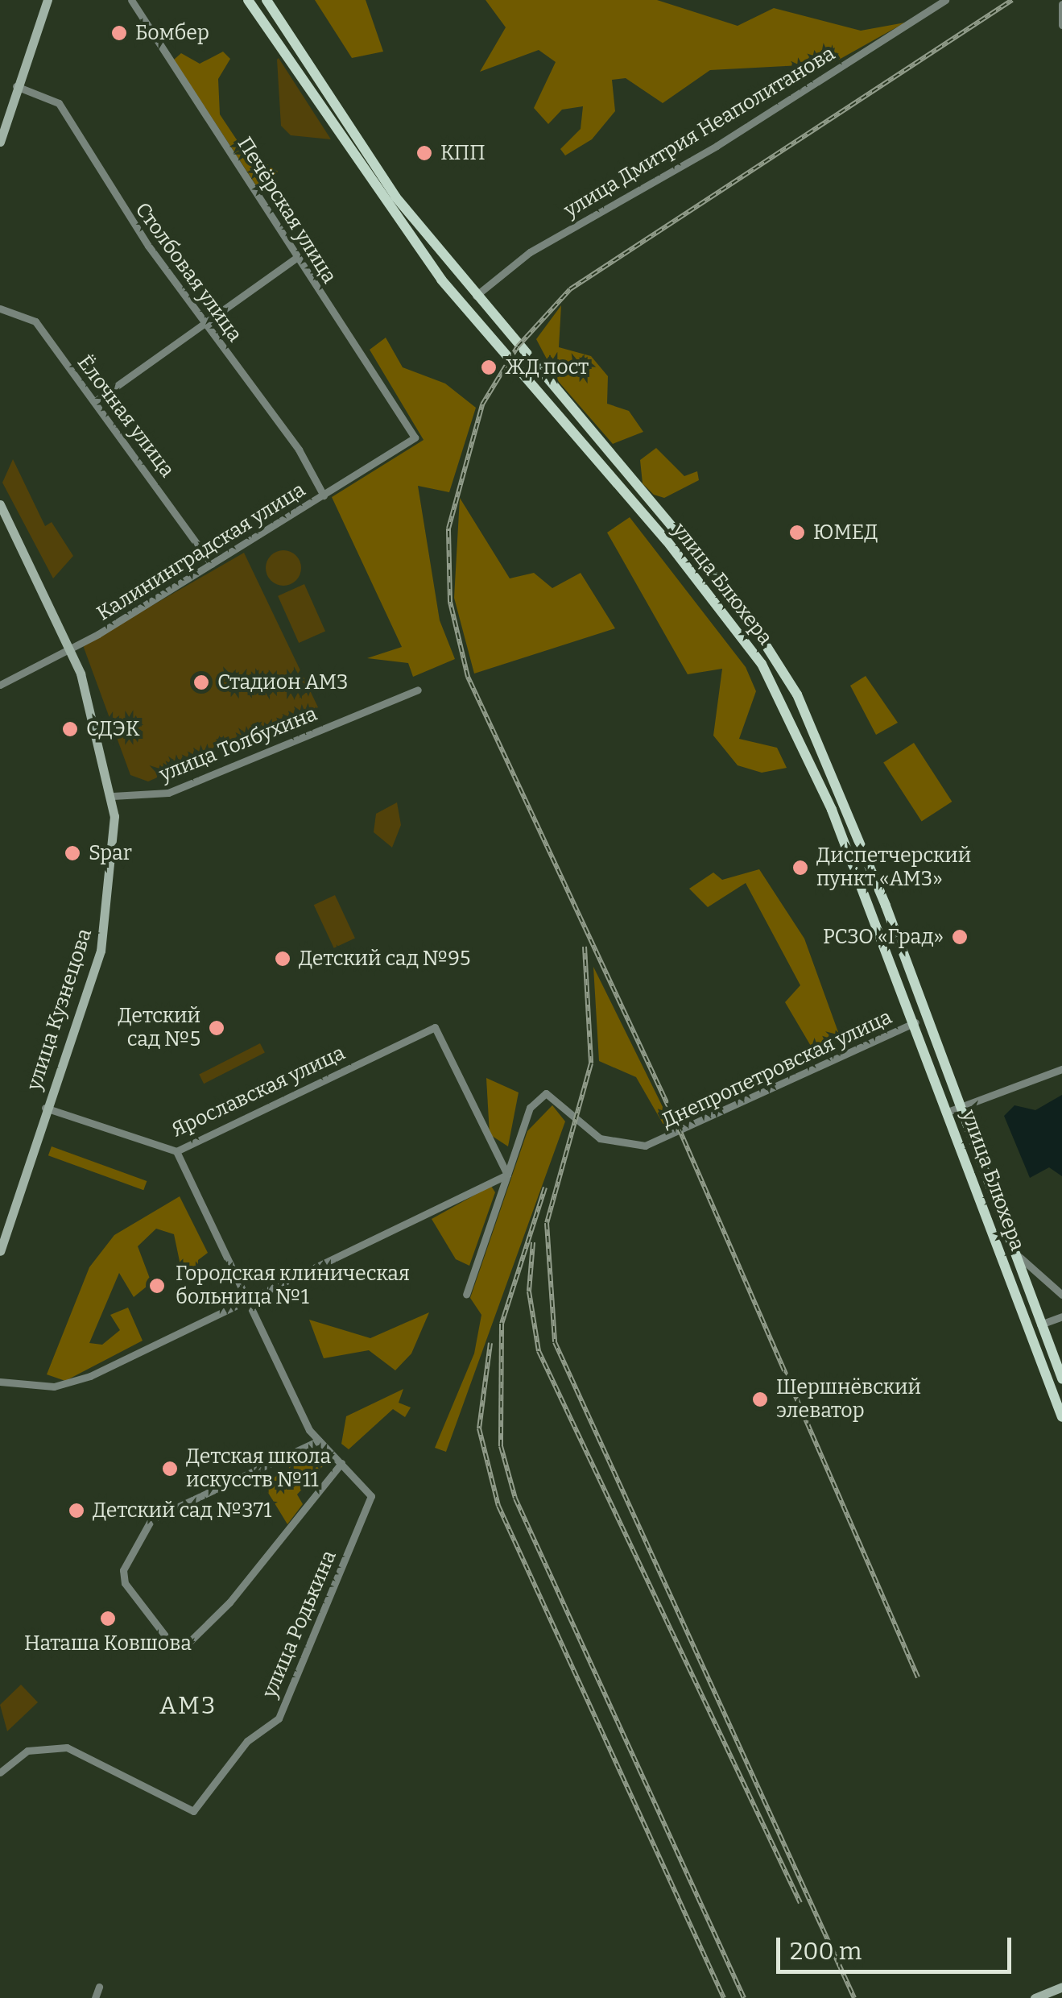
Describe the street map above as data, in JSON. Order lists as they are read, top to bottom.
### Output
{
  "streets": {
    "main road": ["улица Блюхера"],
    "street": [
      "улица Дмитрия Неаполитанова",
      "Печёрская улица",
      "Столбовая улица",
      "Ёлочная улица",
      "Калининградская улица",
      "улица Толбухина",
      "улица Кузнецова",
      "Днепропетровская улица",
      "Ярославская улица",
      "улица Родькина"
    ]
  },
  "crossings": [
    ["улица Дмитрия Неаполитанова", "улица Блюхера"],
    ["Печёрская улица", "Калининградская улица"],
    ["Столбовая улица", "Калининградская улица"],
    ["Ёлочная улица", "Калининградская улица"],
    ["Калининградская улица", "улица Кузнецова"],
    ["улица Блюхера", "Днепропетровская улица"],
    ["улица Толбухина", "улица Кузнецова"],
    ["улица Кузнецова", "Ярославская улица"],
    ["Днепропетровская улица", "Ярославская улица"],
    ["Ярославская улица", "улица Родькина"]
  ],
  "districts": ["АМЗ"],
  "places": [
    "Бомбер",
    "КПП",
    "ЖД пост",
    "ЮМЕД",
    "Стадион АМЗ",
    "СДЭК",
    "Spar",
    "Диспетчерский пункт «АМЗ»",
    "РСЗО «Град»",
    "Детский сад №95",
    "Детский сад №5",
    "Городская клиническая больница №1",
    "Шершнёвский элеватор",
    "Детская школа искусств №11",
    "Детский сад №371",
    "Наташа Ковшова"
  ],
  "scale_bar": "200 m"
}
